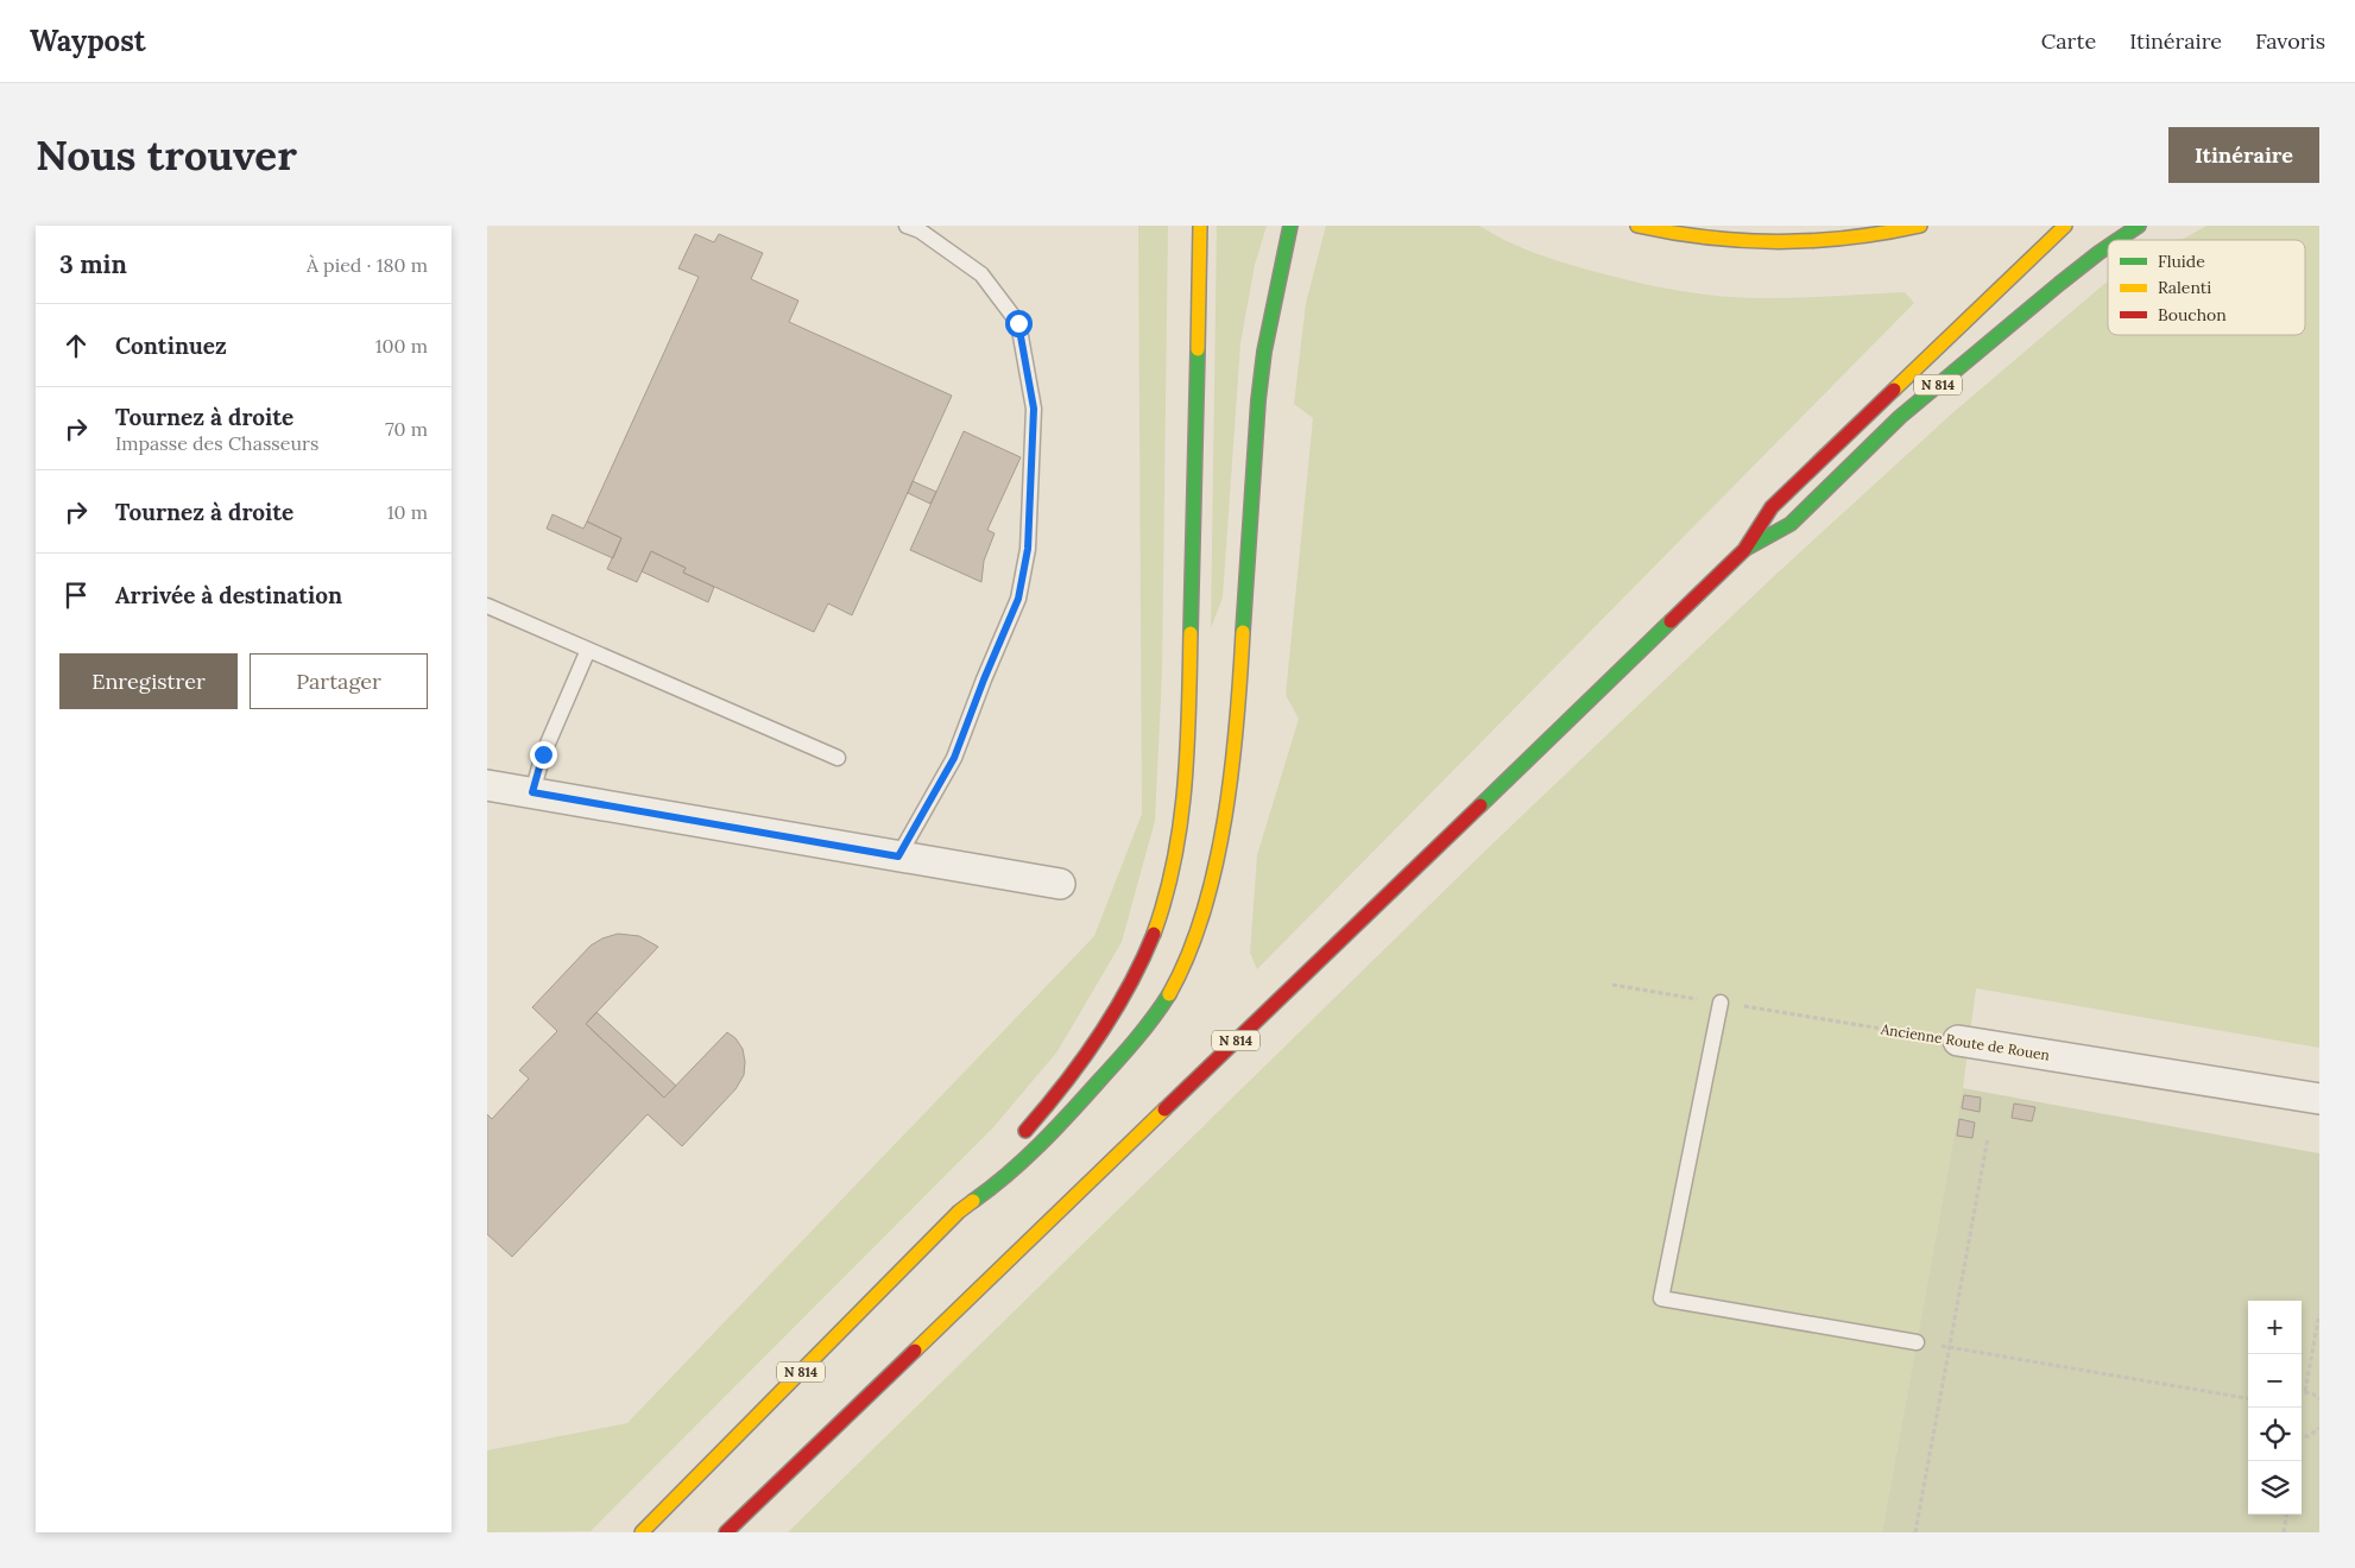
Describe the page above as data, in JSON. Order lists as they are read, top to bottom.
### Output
{
  "streets": {
    "highway": ["N 814"],
    "street": ["Ancienne Route de Rouen"]
  },
  "legend": ["Fluide", "Ralenti", "Bouchon"],
  "page": {
    "header": "Waypost",
    "nav": ["Carte", "Itinéraire", "Favoris"],
    "buttons": [
      "Itinéraire",
      ["Enregistrer", "Partager"]
    ],
    "title": "Nous trouver",
    "heading": ["3 min", "À pied · 180 m"],
    "list": [
      ["Continuez", "100 m"],
      ["Tournez à droite", "Impasse des Chasseurs", "70 m"],
      ["Tournez à droite", "10 m"],
      "Arrivée à destination"
    ],
    "map_buttons": ["+", "−"]
  }
}
